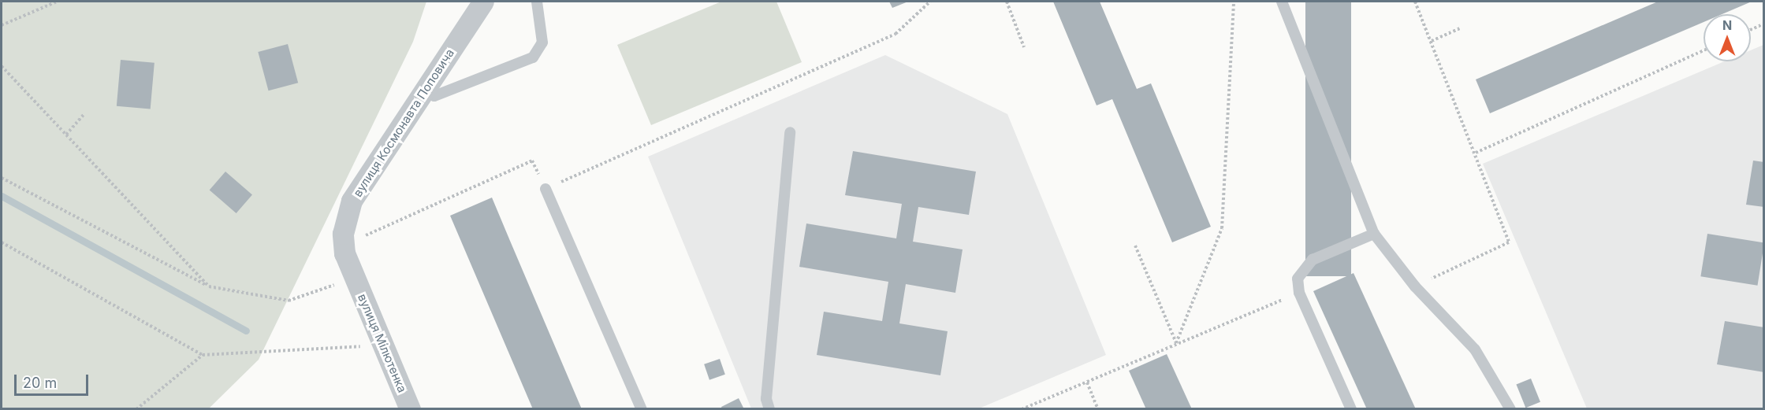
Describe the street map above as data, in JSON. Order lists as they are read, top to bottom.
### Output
{
  "streets": {
    "street": ["вулиця Космонавта Поповича", "вулиця Мілютенка"]
  },
  "crossings": [
    ["вулиця Космонавта Поповича", "вулиця Мілютенка"]
  ],
  "scale_bar": "20 m",
  "north": "top"
}
